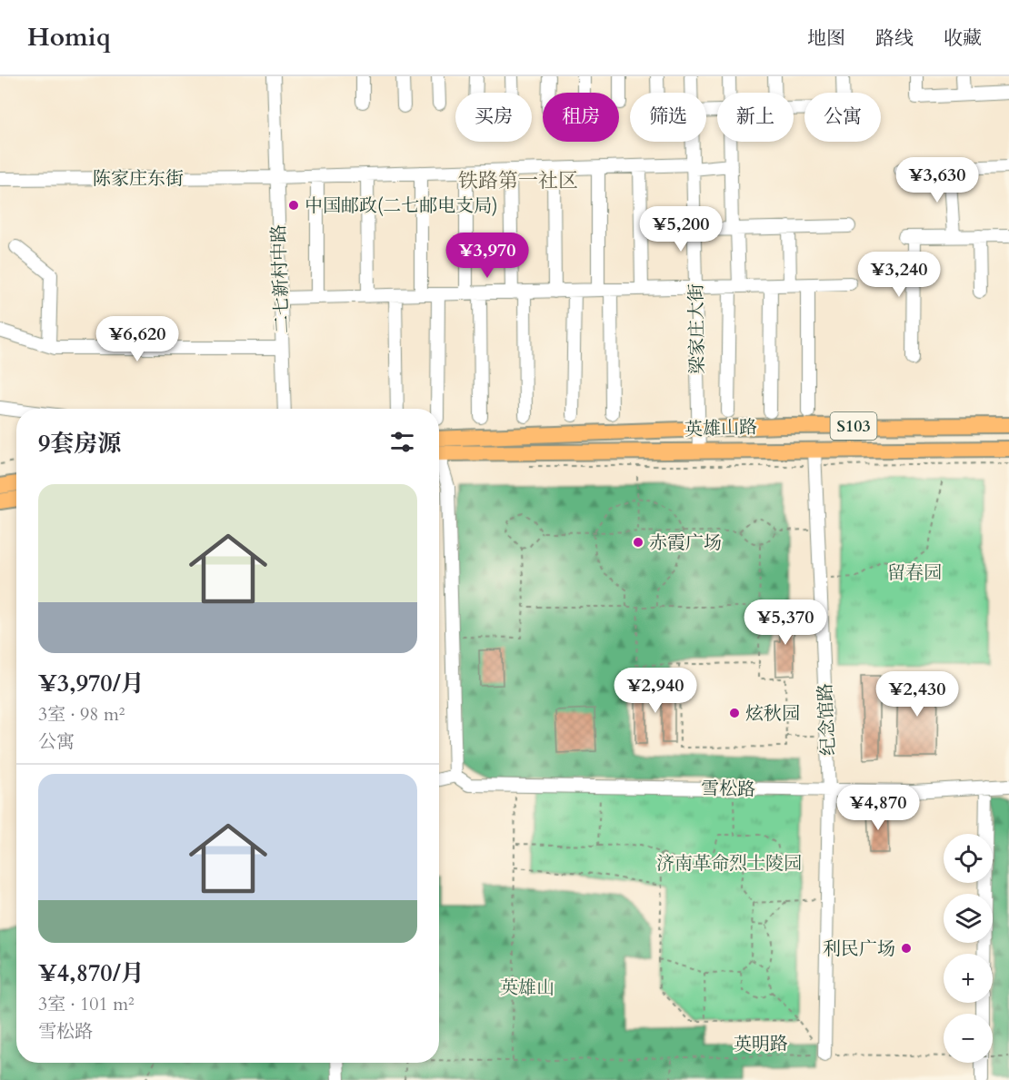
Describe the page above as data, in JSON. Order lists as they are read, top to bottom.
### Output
{
  "streets": {
    "main road": ["S103", "英雄山路"],
    "street": [
      "陈家庄东街",
      "二七新村中路",
      "梁家庄大街",
      "纪念馆路",
      "雪松路"
    ],
    "path": ["英明路"]
  },
  "crossings": [
    ["陈家庄东街", "二七新村中路"],
    ["陈家庄东街", "梁家庄大街"],
    ["梁家庄大街", "英雄山路"],
    ["英雄山路", "纪念馆路"],
    ["纪念馆路", "雪松路"],
    ["纪念馆路", "英明路"]
  ],
  "districts": ["铁路第一社区"],
  "parks": ["留春园", "济南革命烈士陵园", "英雄山"],
  "places": [
    "中国邮政(二七邮电支局)",
    "赤霞广场",
    "炫秋园",
    "利民广场"
  ],
  "page": {
    "header": "Homiq",
    "nav": ["地图", "路线", "收藏"],
    "chip": [
      "买房",
      "租房",
      "筛选",
      "新上",
      "公寓"
    ],
    "price": [
      "¥3,630",
      "¥5,200",
      "¥3,970",
      "¥3,240",
      "¥6,620",
      "¥5,370",
      "¥2,940",
      "¥2,430",
      "¥4,870"
    ],
    "heading": "9套房源",
    "list": [
      {
        "name": "¥3,970/月",
        "note": "3室 · 98 m² · 公寓"
      },
      {
        "name": "¥4,870/月",
        "note": "3室 · 101 m² · 雪松路"
      }
    ],
    "map_buttons": ["+", "−"]
  }
}
